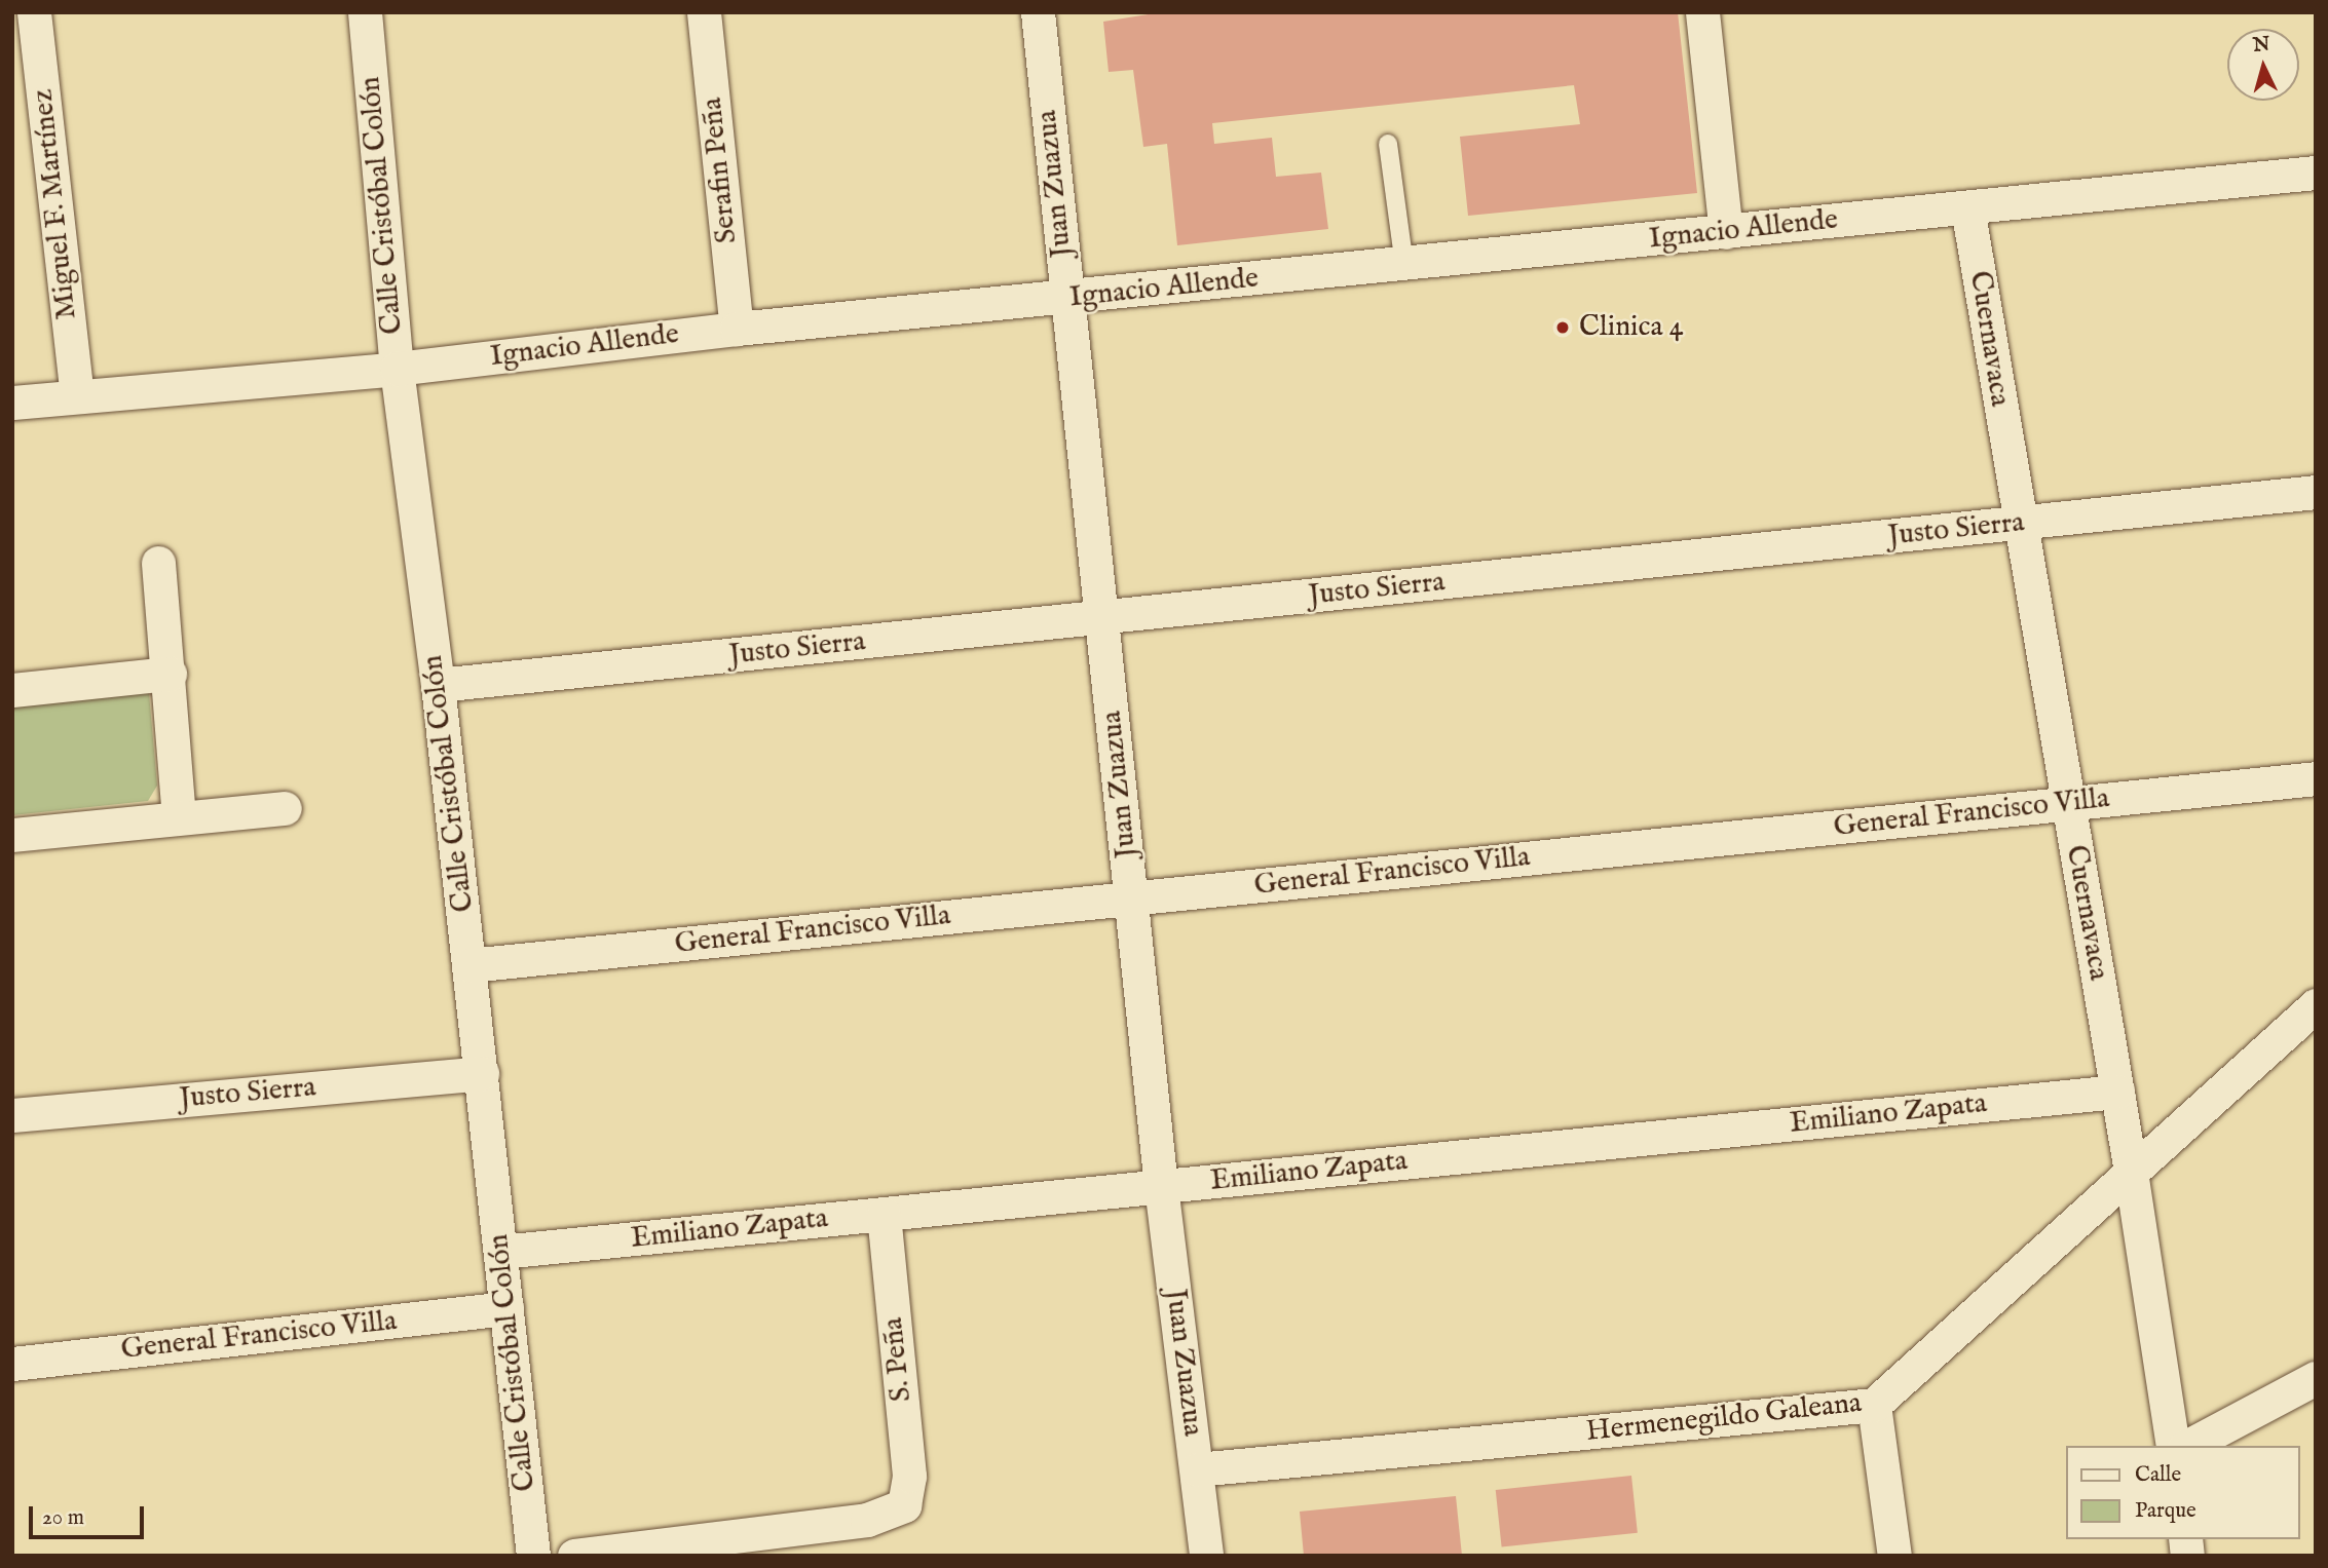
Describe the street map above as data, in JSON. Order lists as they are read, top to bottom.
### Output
{
  "streets": {
    "street": [
      "Serafin Peña",
      "Juan Zuazua",
      "Miguel F. Martínez",
      "Calle Cristóbal Colón",
      "Ignacio Allende",
      "Cuernavaca",
      "Justo Sierra",
      "General Francisco Villa",
      "Emiliano Zapata",
      "S. Peña",
      "Hermenegildo Galeana"
    ]
  },
  "crossings": [
    ["Serafin Peña", "Ignacio Allende"],
    ["Juan Zuazua", "Ignacio Allende"],
    ["Juan Zuazua", "Justo Sierra"],
    ["Juan Zuazua", "General Francisco Villa"],
    ["Juan Zuazua", "Emiliano Zapata"],
    ["Juan Zuazua", "Hermenegildo Galeana"],
    ["Miguel F. Martínez", "Ignacio Allende"],
    ["Calle Cristóbal Colón", "Ignacio Allende"],
    ["Calle Cristóbal Colón", "Justo Sierra"],
    ["Calle Cristóbal Colón", "General Francisco Villa"],
    ["Calle Cristóbal Colón", "Emiliano Zapata"],
    ["Ignacio Allende", "Cuernavaca"],
    ["Cuernavaca", "Justo Sierra"],
    ["Cuernavaca", "General Francisco Villa"],
    ["Cuernavaca", "Emiliano Zapata"],
    ["Cuernavaca", "Hermenegildo Galeana"],
    ["Emiliano Zapata", "S. Peña"]
  ],
  "places": ["Clinica 4"],
  "legend": ["Calle", "Parque"],
  "scale_bar": "20 m",
  "north": "top"
}
